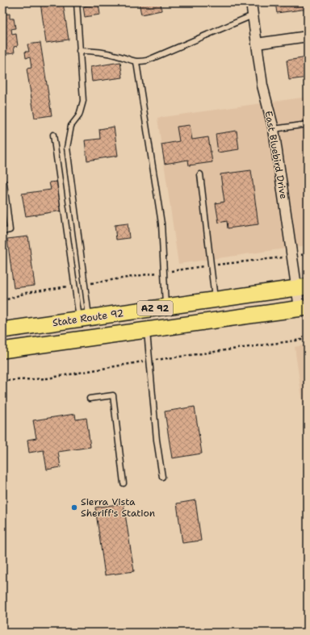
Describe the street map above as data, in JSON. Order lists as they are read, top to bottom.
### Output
{
  "streets": {
    "main road": ["AZ 92", "State Route 92"],
    "street": ["East Bluebird Drive"]
  },
  "crossings": [
    ["East Bluebird Drive", "State Route 92"]
  ],
  "places": ["Sierra Vista Sheriff's Station"]
}
